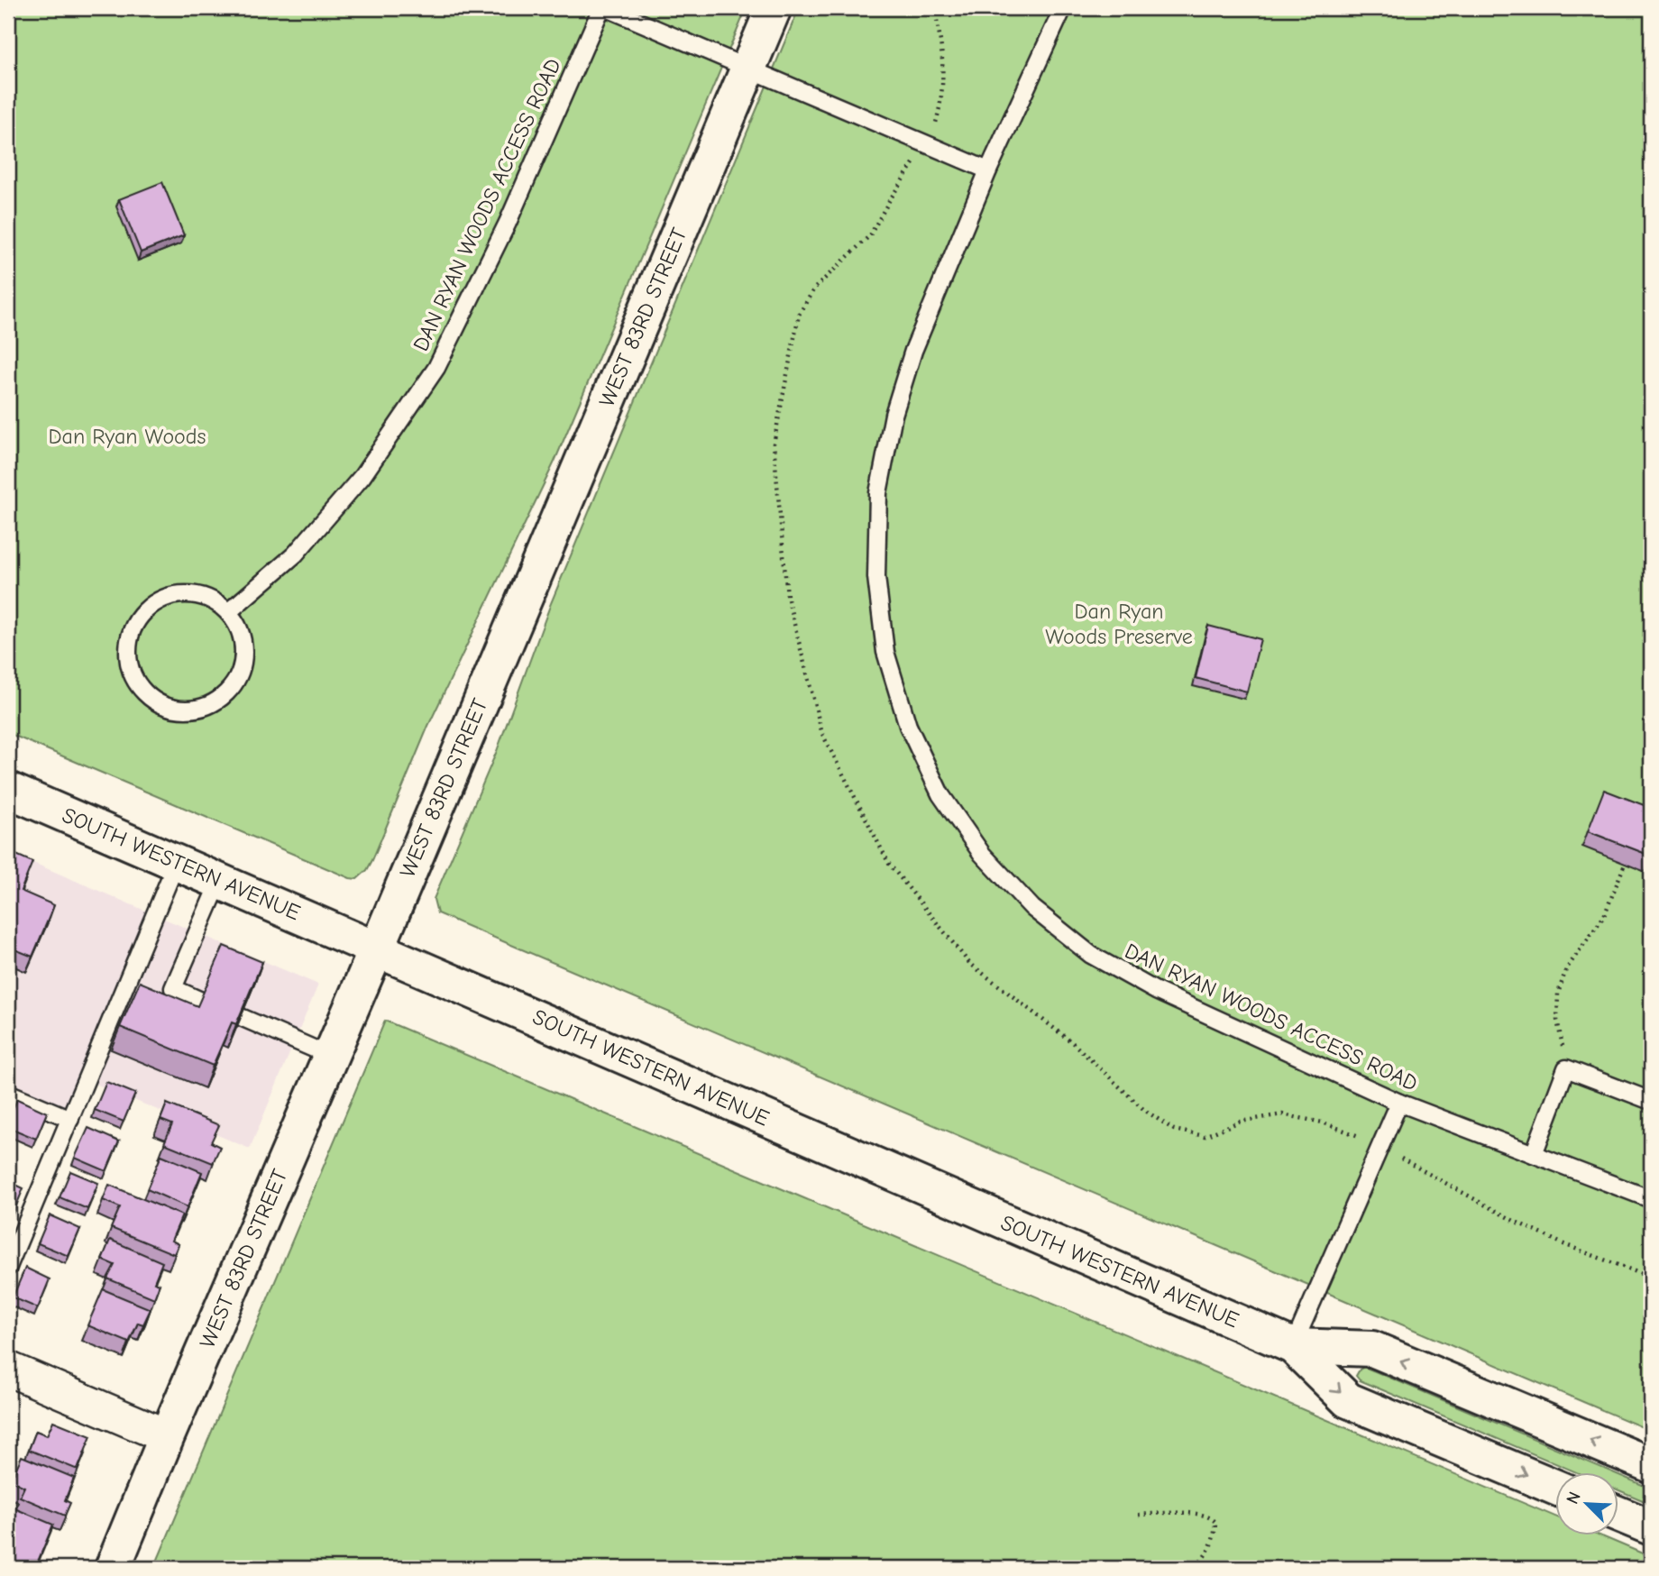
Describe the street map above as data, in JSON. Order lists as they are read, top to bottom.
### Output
{
  "streets": {
    "main road": ["WEST 83RD STREET", "SOUTH WESTERN AVENUE"],
    "lane": ["DAN RYAN WOODS ACCESS ROAD"]
  },
  "crossings": [
    ["WEST 83RD STREET", "SOUTH WESTERN AVENUE"]
  ],
  "parks": ["Dan Ryan Woods", "Dan Ryan Woods Preserve"],
  "north": "top left"
}
